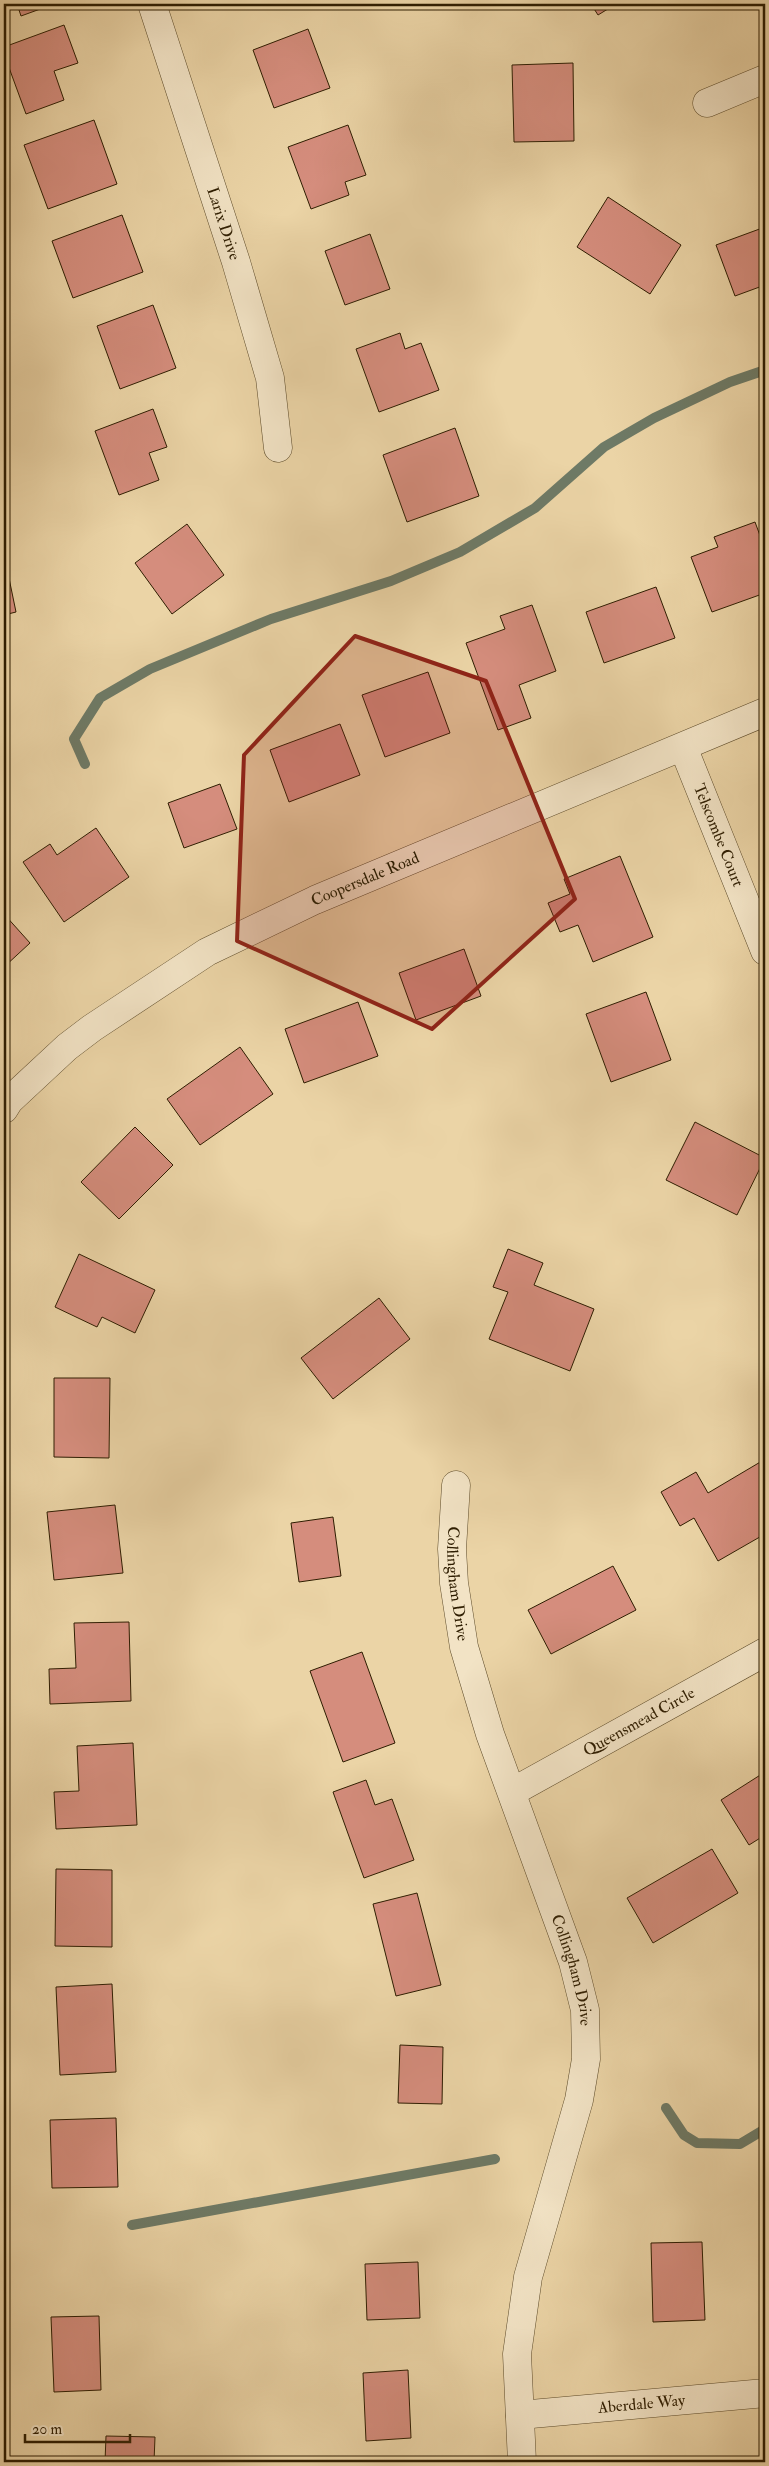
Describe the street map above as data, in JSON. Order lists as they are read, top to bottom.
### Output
{
  "streets": {
    "street": [
      "Larix Drive",
      "Telscombe Court",
      "Coopersdale Road",
      "Collingham Drive",
      "Queensmead Circle",
      "Aberdale Way"
    ]
  },
  "crossings": [
    ["Telscombe Court", "Coopersdale Road"],
    ["Collingham Drive", "Queensmead Circle"],
    ["Collingham Drive", "Aberdale Way"]
  ],
  "scale_bar": "20 m"
}
